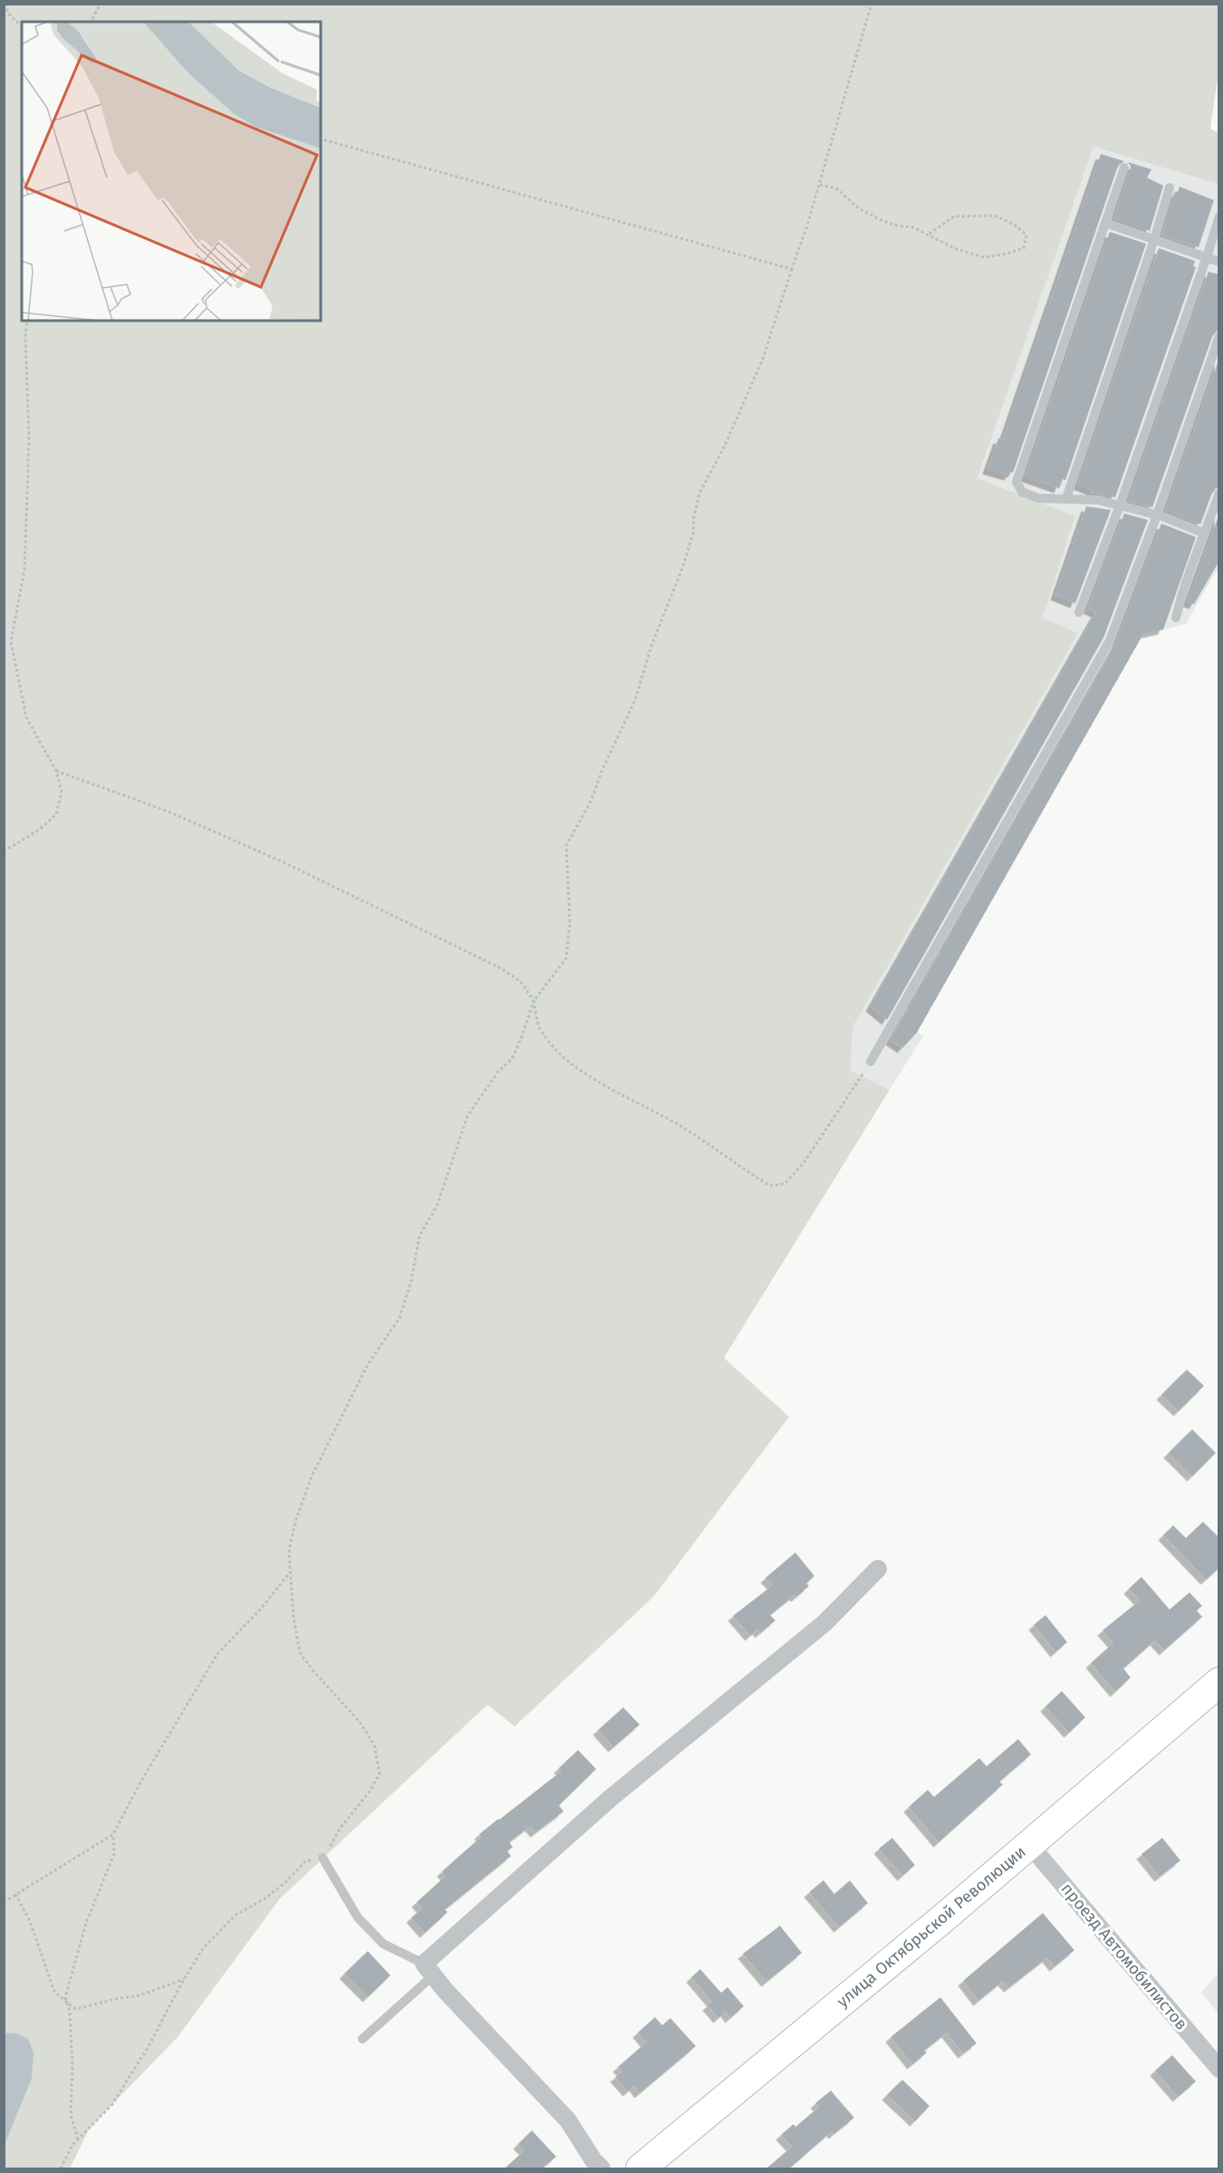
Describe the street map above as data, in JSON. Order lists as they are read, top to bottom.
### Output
{
  "streets": {
    "main road": ["улица Октябрьской Революции"],
    "street": ["проезд Автомобилистов"]
  },
  "crossings": [
    ["улица Октябрьской Революции", "проезд Автомобилистов"]
  ]
}
